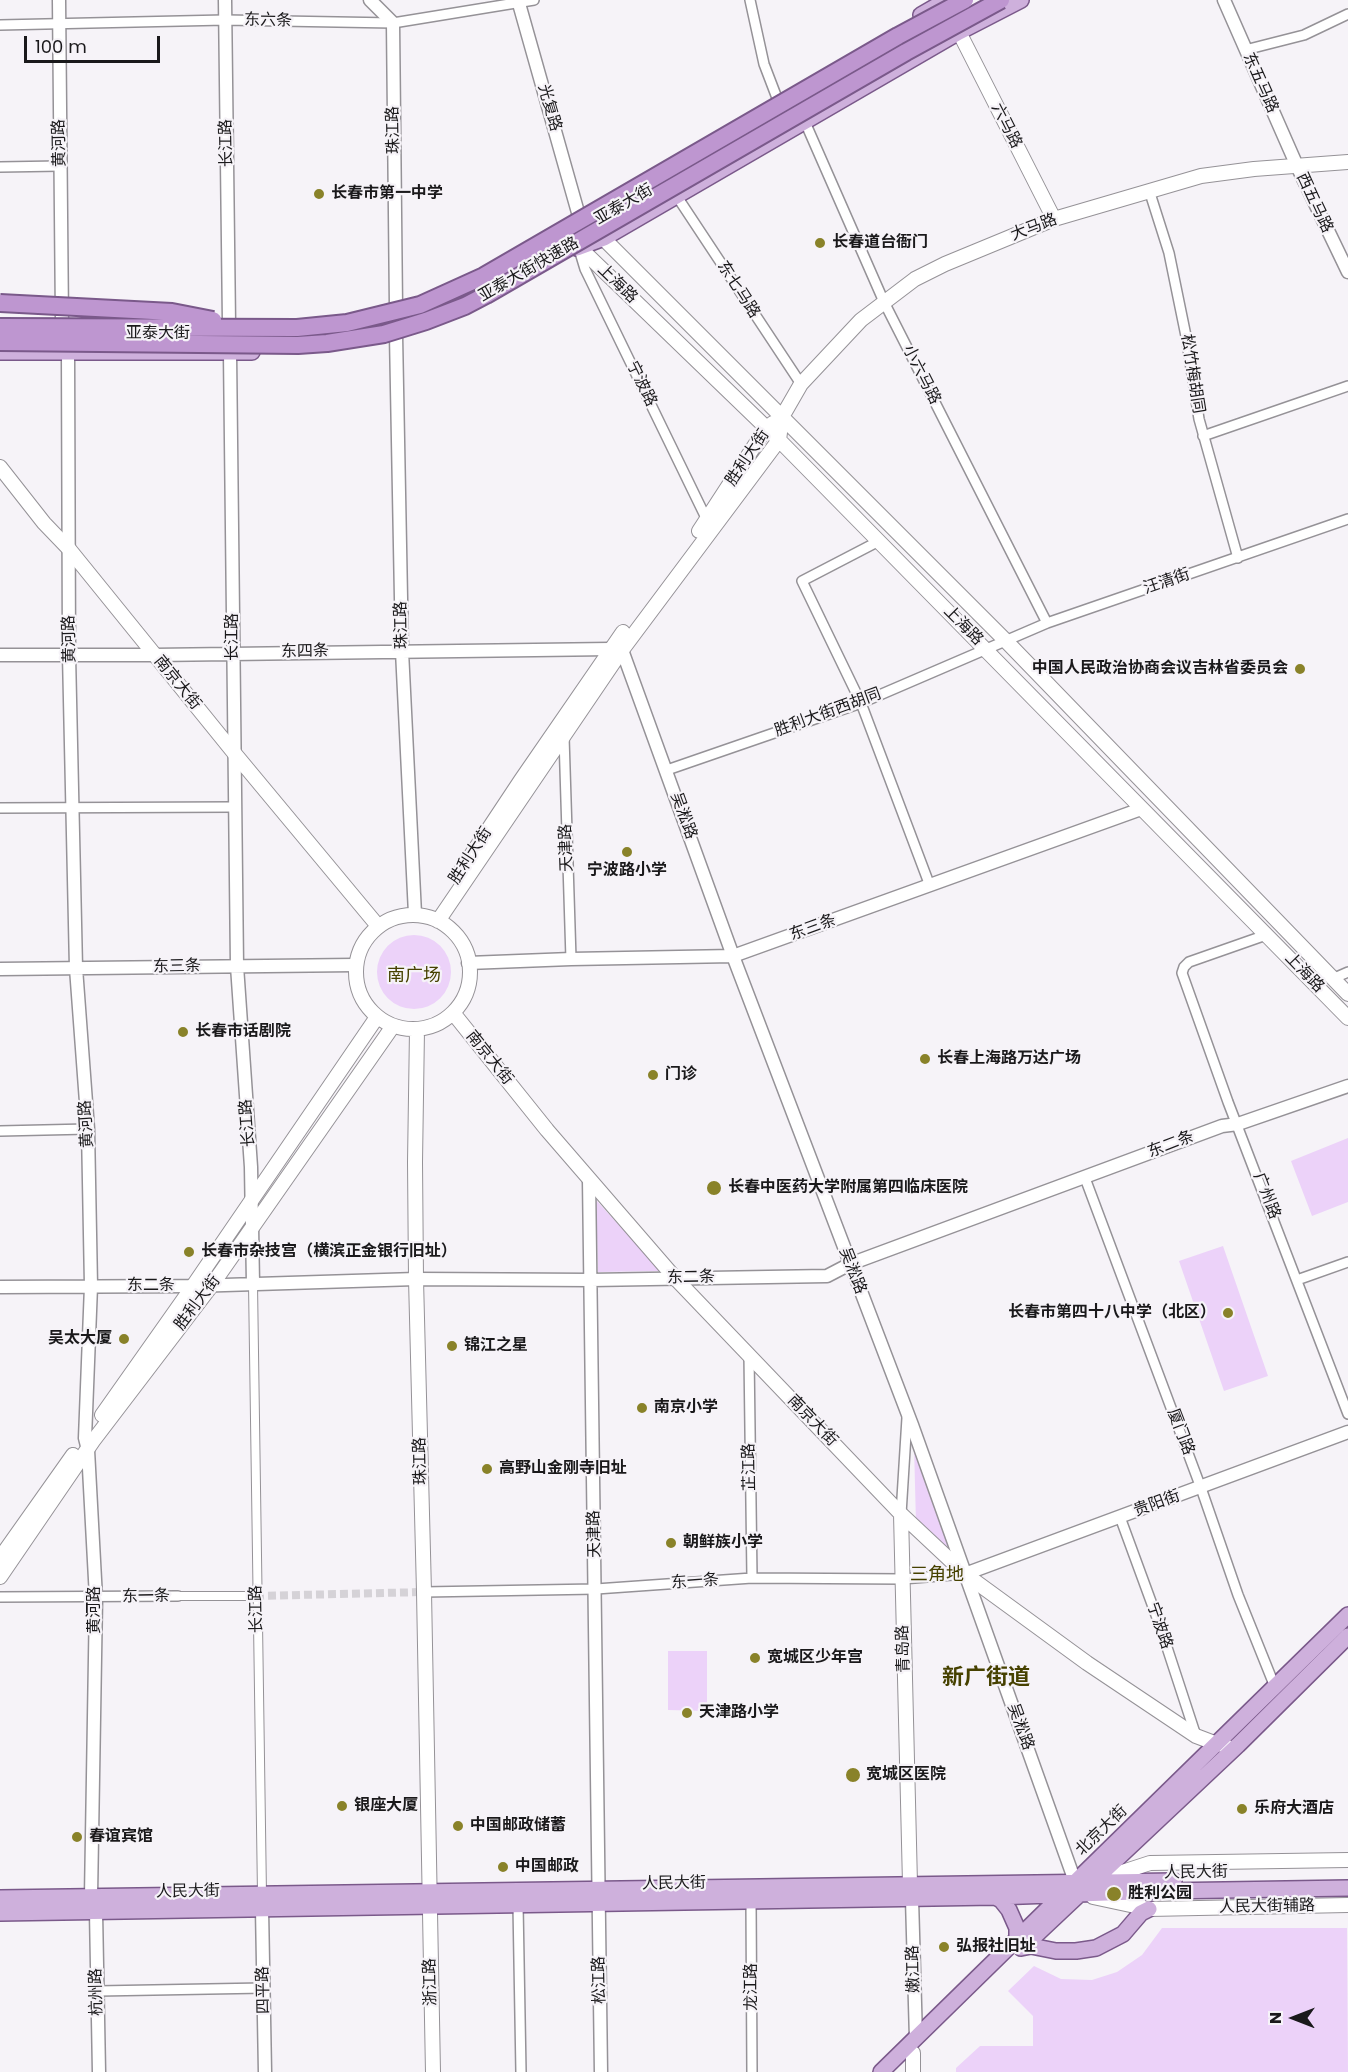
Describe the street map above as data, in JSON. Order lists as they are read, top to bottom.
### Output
{
  "streets": {
    "highway": ["亚泰大街快速路"],
    "main road": [
      "六马路",
      "珠江路",
      "亚泰大街",
      "大马路",
      "上海路",
      "胜利大街",
      "南京大街",
      "青岛路",
      "北京大街",
      "人民大街",
      "人民大街辅路",
      "嫩江路",
      "浙江路"
    ],
    "street": [
      "东六条",
      "东五马路",
      "光复路",
      "黄河路",
      "长江路",
      "西五马路",
      "东七马路",
      "松竹梅胡同",
      "小六马路",
      "宁波路",
      "汪清街",
      "东四条",
      "胜利大街西胡同",
      "吴淞路",
      "天津路",
      "东三条",
      "东二条",
      "广州路",
      "厦门路",
      "芷江路",
      "贵阳街",
      "东一条",
      "松江路",
      "龙江路",
      "四平路",
      "杭州路"
    ]
  },
  "crossings": [
    ["东六条", "光复路"],
    ["东六条", "珠江路"],
    ["东六条", "黄河路"],
    ["东六条", "长江路"],
    ["东五马路", "西五马路"],
    ["东五马路", "大马路"],
    ["光复路", "亚泰大街"],
    ["光复路", "上海路"],
    ["六马路", "亚泰大街"],
    ["六马路", "大马路"],
    ["珠江路", "亚泰大街"],
    ["珠江路", "胜利大街"],
    ["珠江路", "东四条"],
    ["珠江路", "南京大街"],
    ["珠江路", "东三条"],
    ["珠江路", "东二条"],
    ["珠江路", "东一条"],
    ["珠江路", "人民大街"],
    ["珠江路", "浙江路"],
    ["黄河路", "亚泰大街"],
    ["黄河路", "胜利大街"],
    ["黄河路", "东四条"],
    ["黄河路", "南京大街"],
    ["黄河路", "东三条"],
    ["黄河路", "东二条"],
    ["黄河路", "东一条"],
    ["黄河路", "人民大街"],
    ["长江路", "亚泰大街"],
    ["长江路", "胜利大街"],
    ["长江路", "东四条"],
    ["长江路", "南京大街"],
    ["长江路", "东三条"],
    ["长江路", "东二条"],
    ["长江路", "东一条"],
    ["长江路", "人民大街"],
    ["长江路", "四平路"],
    ["西五马路", "大马路"],
    ["亚泰大街", "上海路"],
    ["亚泰大街", "东七马路"],
    ["亚泰大街", "小六马路"],
    ["亚泰大街", "宁波路"],
    ["大马路", "上海路"],
    ["大马路", "东七马路"],
    ["大马路", "松竹梅胡同"],
    ["大马路", "小六马路"],
    ["大马路", "胜利大街"],
    ["上海路", "宁波路"],
    ["上海路", "胜利大街"],
    ["上海路", "汪清街"],
    ["上海路", "胜利大街西胡同"],
    ["上海路", "东三条"],
    ["上海路", "广州路"],
    ["松竹梅胡同", "汪清街"],
    ["小六马路", "汪清街"],
    ["宁波路", "胜利大街"],
    ["宁波路", "南京大街"],
    ["宁波路", "贵阳街"],
    ["胜利大街", "东四条"],
    ["胜利大街", "南京大街"],
    ["胜利大街", "吴淞路"],
    ["胜利大街", "天津路"],
    ["胜利大街", "东三条"],
    ["胜利大街", "东二条"],
    ["汪清街", "胜利大街西胡同"],
    ["东四条", "南京大街"],
    ["东四条", "吴淞路"],
    ["南京大街", "吴淞路"],
    ["南京大街", "天津路"],
    ["南京大街", "东三条"],
    ["南京大街", "东二条"],
    ["南京大街", "芷江路"],
    ["南京大街", "贵阳街"],
    ["南京大街", "东一条"],
    ["南京大街", "青岛路"],
    ["南京大街", "北京大街"],
    ["胜利大街西胡同", "吴淞路"],
    ["吴淞路", "东三条"],
    ["吴淞路", "东二条"],
    ["吴淞路", "贵阳街"],
    ["吴淞路", "东一条"],
    ["吴淞路", "青岛路"],
    ["吴淞路", "北京大街"],
    ["吴淞路", "人民大街"],
    ["吴淞路", "人民大街辅路"],
    ["天津路", "东三条"],
    ["天津路", "东二条"],
    ["天津路", "东一条"],
    ["天津路", "人民大街"],
    ["天津路", "松江路"],
    ["东二条", "广州路"],
    ["东二条", "厦门路"],
    ["厦门路", "贵阳街"],
    ["厦门路", "北京大街"],
    ["芷江路", "东一条"],
    ["贵阳街", "东一条"],
    ["东一条", "青岛路"],
    ["青岛路", "人民大街"],
    ["青岛路", "嫩江路"],
    ["北京大街", "人民大街"],
    ["北京大街", "人民大街辅路"],
    ["北京大街", "嫩江路"],
    ["人民大街", "人民大街辅路"],
    ["人民大街", "嫩江路"],
    ["人民大街", "松江路"],
    ["人民大街", "浙江路"],
    ["人民大街", "龙江路"],
    ["人民大街", "四平路"],
    ["人民大街", "杭州路"]
  ],
  "districts": ["南广场", "三角地", "新广街道"],
  "places": [
    "长春市第一中学",
    "长春道台衙门",
    "中国人民政治协商会议吉林省委员会",
    "宁波路小学",
    "长春市话剧院",
    "长春上海路万达广场",
    "门诊",
    "长春中医药大学附属第四临床医院",
    "长春市杂技宫（横滨正金银行旧址）",
    "长春市第四十八中学（北区）",
    "吴太大厦",
    "锦江之星",
    "南京小学",
    "高野山金刚寺旧址",
    "朝鲜族小学",
    "宽城区少年宫",
    "天津路小学",
    "宽城区医院",
    "银座大厦",
    "乐府大酒店",
    "中国邮政储蓄",
    "春谊宾馆",
    "中国邮政",
    "胜利公园",
    "弘报社旧址"
  ],
  "scale_bar": "100 m",
  "north": "left"
}
